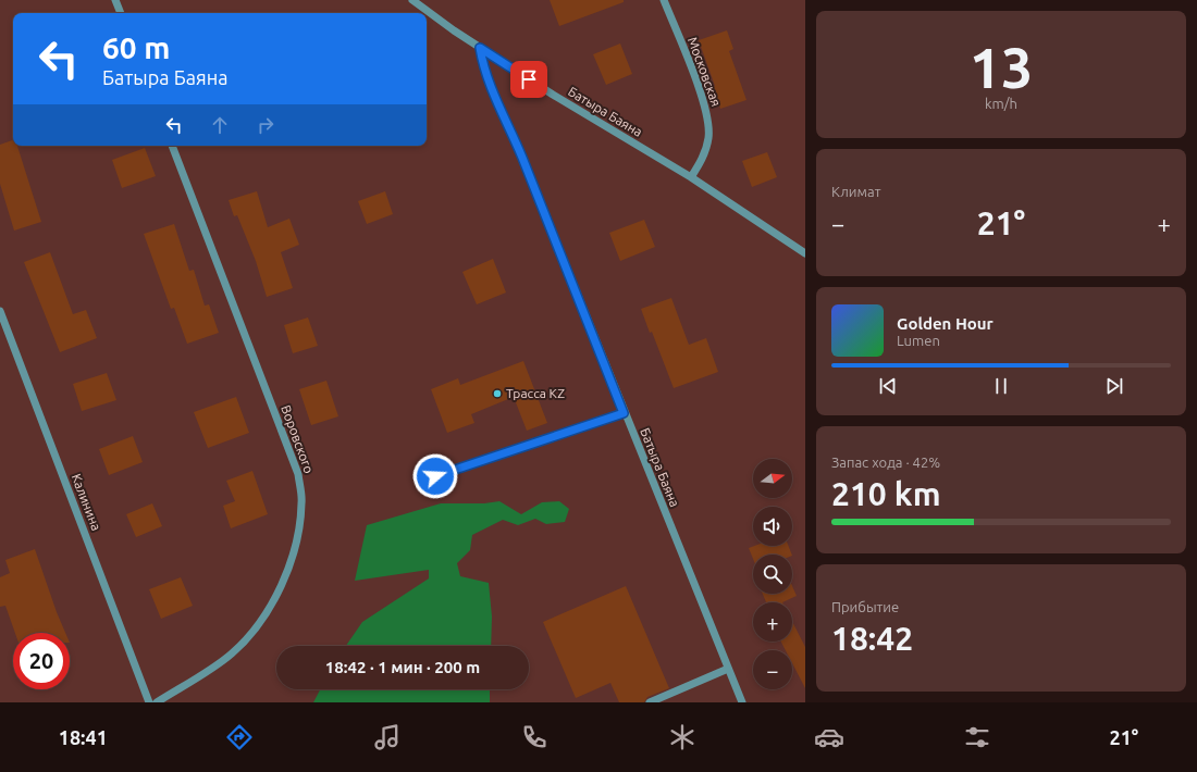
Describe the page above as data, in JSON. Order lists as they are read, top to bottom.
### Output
{
  "streets": {
    "street": [
      "Московская",
      "Батыра Баяна",
      "Воровского",
      "Калинина"
    ]
  },
  "crossings": [
    ["Московская", "Батыра Баяна"]
  ],
  "places": ["Трасса KZ"],
  "north": "right",
  "page": {
    "tile": [
      ["13", "km/h"],
      "Климат",
      ["Запас хода · 42%", "210 km"],
      ["Прибытие", "18:42"]
    ],
    "turn": ["60 m", "Батыра Баяна"],
    "heat": ["−", "21°", "+"],
    "song": ["Golden Hour", "Lumen"],
    "map_buttons": ["+", "−"],
    "limit": "20",
    "trip": "18:42 · 1 мин · 200 m",
    "tabs": ["18:41", "21°"]
  }
}
